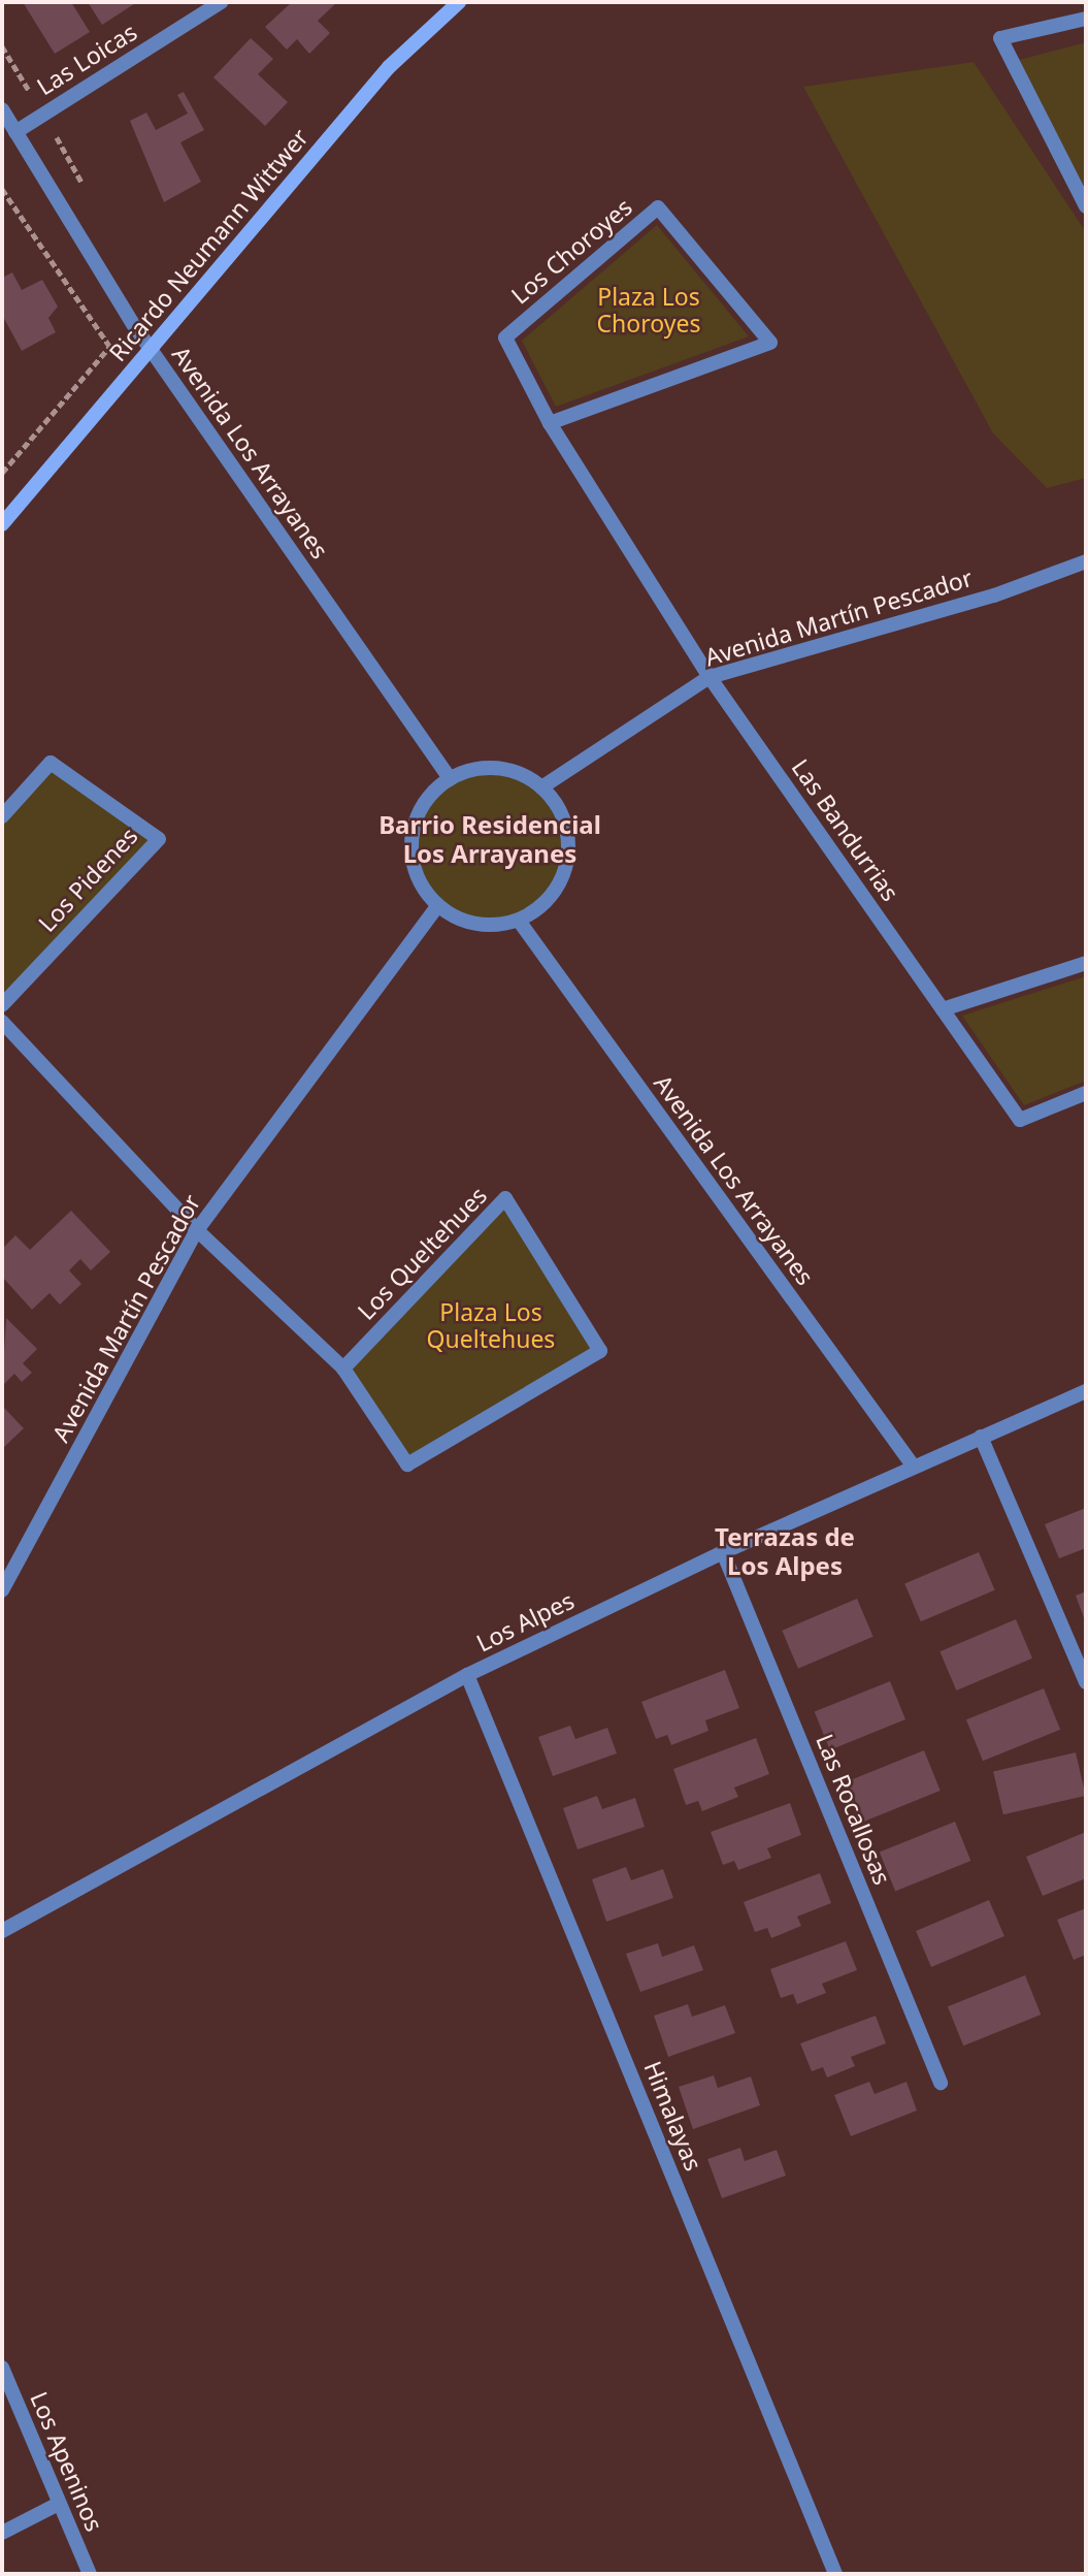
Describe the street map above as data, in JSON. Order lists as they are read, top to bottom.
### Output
{
  "streets": {
    "street": [
      "Las Loicas",
      "Ricardo Neumann Wittwer",
      "Los Choroyes",
      "Avenida Los Arrayanes",
      "Avenida Martín Pescador",
      "Las Bandurrias",
      "Los Pidenes",
      "Los Queltehues",
      "Los Alpes",
      "Las Rocallosas",
      "Himalayas",
      "Los Apeninos"
    ]
  },
  "crossings": [
    ["Las Loicas", "Avenida Los Arrayanes"],
    ["Ricardo Neumann Wittwer", "Avenida Los Arrayanes"],
    ["Los Choroyes", "Avenida Martín Pescador"],
    ["Los Choroyes", "Las Bandurrias"],
    ["Avenida Los Arrayanes", "Avenida Martín Pescador"],
    ["Avenida Los Arrayanes", "Los Alpes"],
    ["Avenida Martín Pescador", "Las Bandurrias"],
    ["Avenida Martín Pescador", "Los Queltehues"],
    ["Los Alpes", "Las Rocallosas"],
    ["Los Alpes", "Himalayas"]
  ],
  "districts": ["Barrio Residencial Los Arrayanes", "Terrazas de Los Alpes"],
  "parks": ["Plaza Los Choroyes", "Plaza Los Queltehues"]
}
